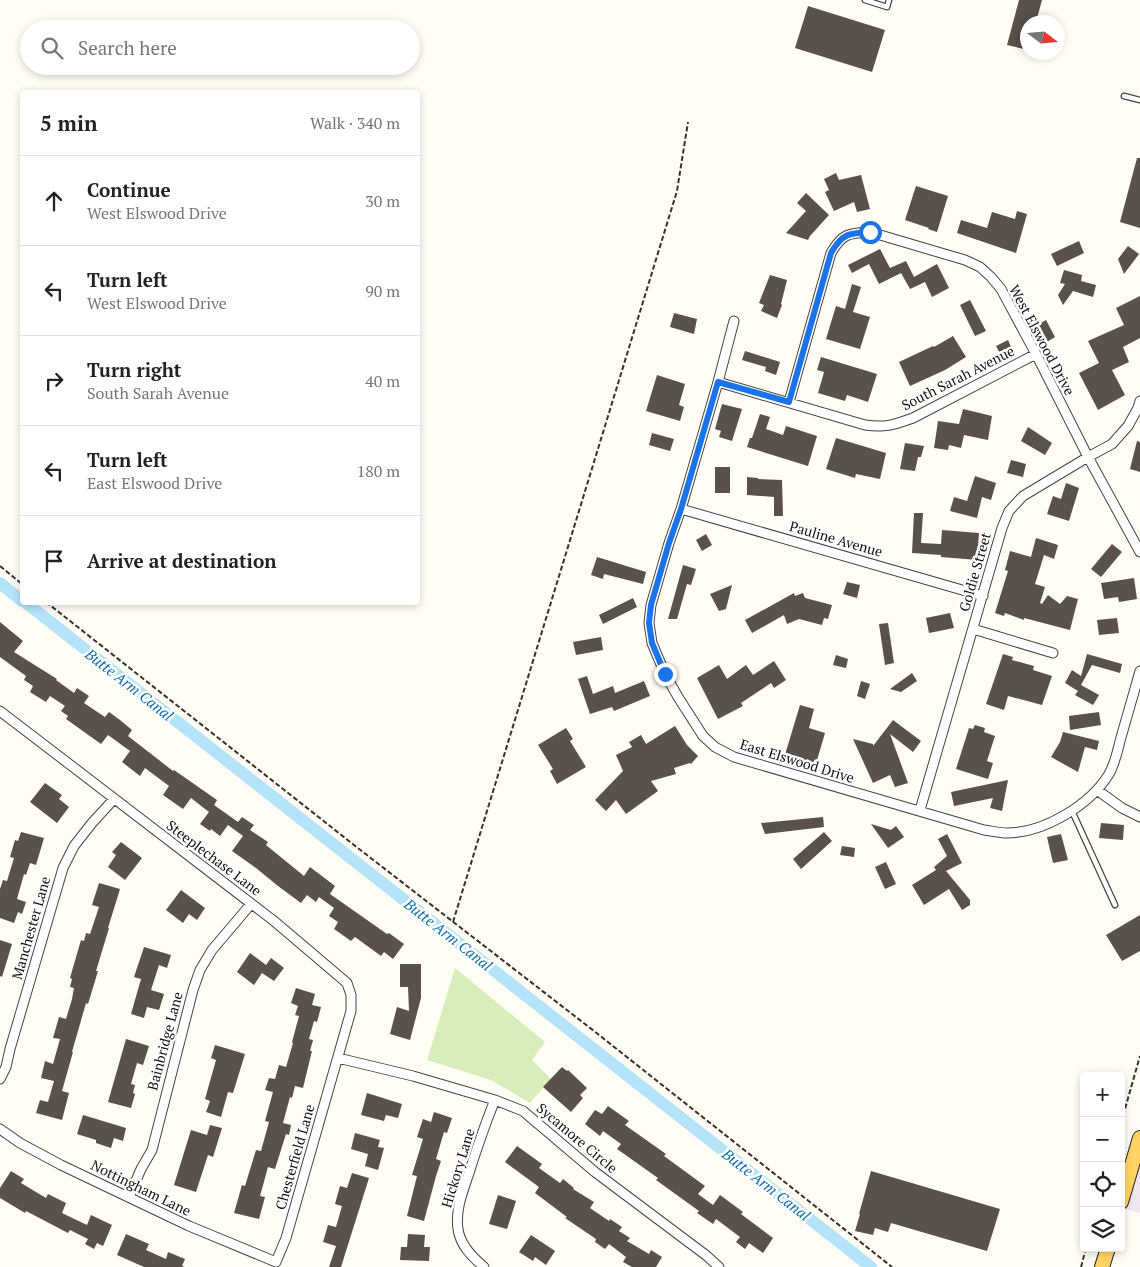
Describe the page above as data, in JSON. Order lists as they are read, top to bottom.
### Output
{
  "streets": {
    "street": [
      "West Elswood Drive",
      "South Sarah Avenue",
      "Pauline Avenue",
      "Goldie Street",
      "East Elswood Drive",
      "Steeplechase Lane",
      "Manchester Lane",
      "Bainbridge Lane",
      "Sycamore Circle",
      "Chesterfield Lane",
      "Hickory Lane",
      "Nottingham Lane"
    ]
  },
  "crossings": [
    ["West Elswood Drive", "South Sarah Avenue"],
    ["West Elswood Drive", "Goldie Street"],
    ["South Sarah Avenue", "East Elswood Drive"],
    ["Pauline Avenue", "Goldie Street"],
    ["Pauline Avenue", "East Elswood Drive"],
    ["Goldie Street", "East Elswood Drive"],
    ["Steeplechase Lane", "Manchester Lane"],
    ["Steeplechase Lane", "Bainbridge Lane"],
    ["Steeplechase Lane", "Sycamore Circle"],
    ["Steeplechase Lane", "Chesterfield Lane"],
    ["Bainbridge Lane", "Nottingham Lane"],
    ["Sycamore Circle", "Chesterfield Lane"],
    ["Sycamore Circle", "Hickory Lane"],
    ["Chesterfield Lane", "Nottingham Lane"]
  ],
  "water": ["Butte Arm Canal"],
  "north": "right",
  "page": {
    "search": "Search here",
    "heading": ["5 min", "Walk · 340 m"],
    "list": [
      ["Continue", "West Elswood Drive", "30 m"],
      ["Turn left", "West Elswood Drive", "90 m"],
      ["Turn right", "South Sarah Avenue", "40 m"],
      ["Turn left", "East Elswood Drive", "180 m"],
      "Arrive at destination"
    ],
    "map_buttons": ["+", "−"]
  }
}
